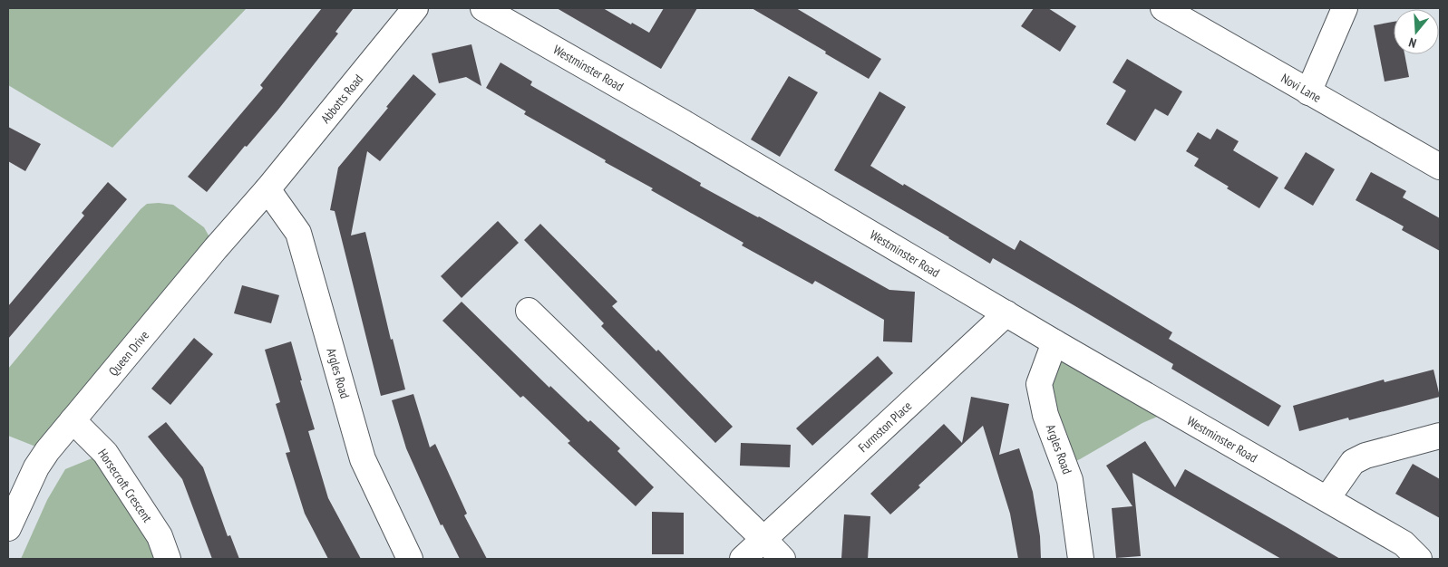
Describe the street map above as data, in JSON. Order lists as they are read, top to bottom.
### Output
{
  "streets": {
    "street": [
      "Westminster Road",
      "Novi Lane",
      "Abbotts Road",
      "Queen Drive",
      "Argles Road",
      "Furmston Place",
      "Horsecroft Crescent"
    ]
  },
  "crossings": [
    ["Westminster Road", "Argles Road"],
    ["Westminster Road", "Furmston Place"],
    ["Abbotts Road", "Queen Drive"],
    ["Abbotts Road", "Argles Road"],
    ["Queen Drive", "Argles Road"],
    ["Queen Drive", "Horsecroft Crescent"]
  ],
  "north": "bottom"
}
